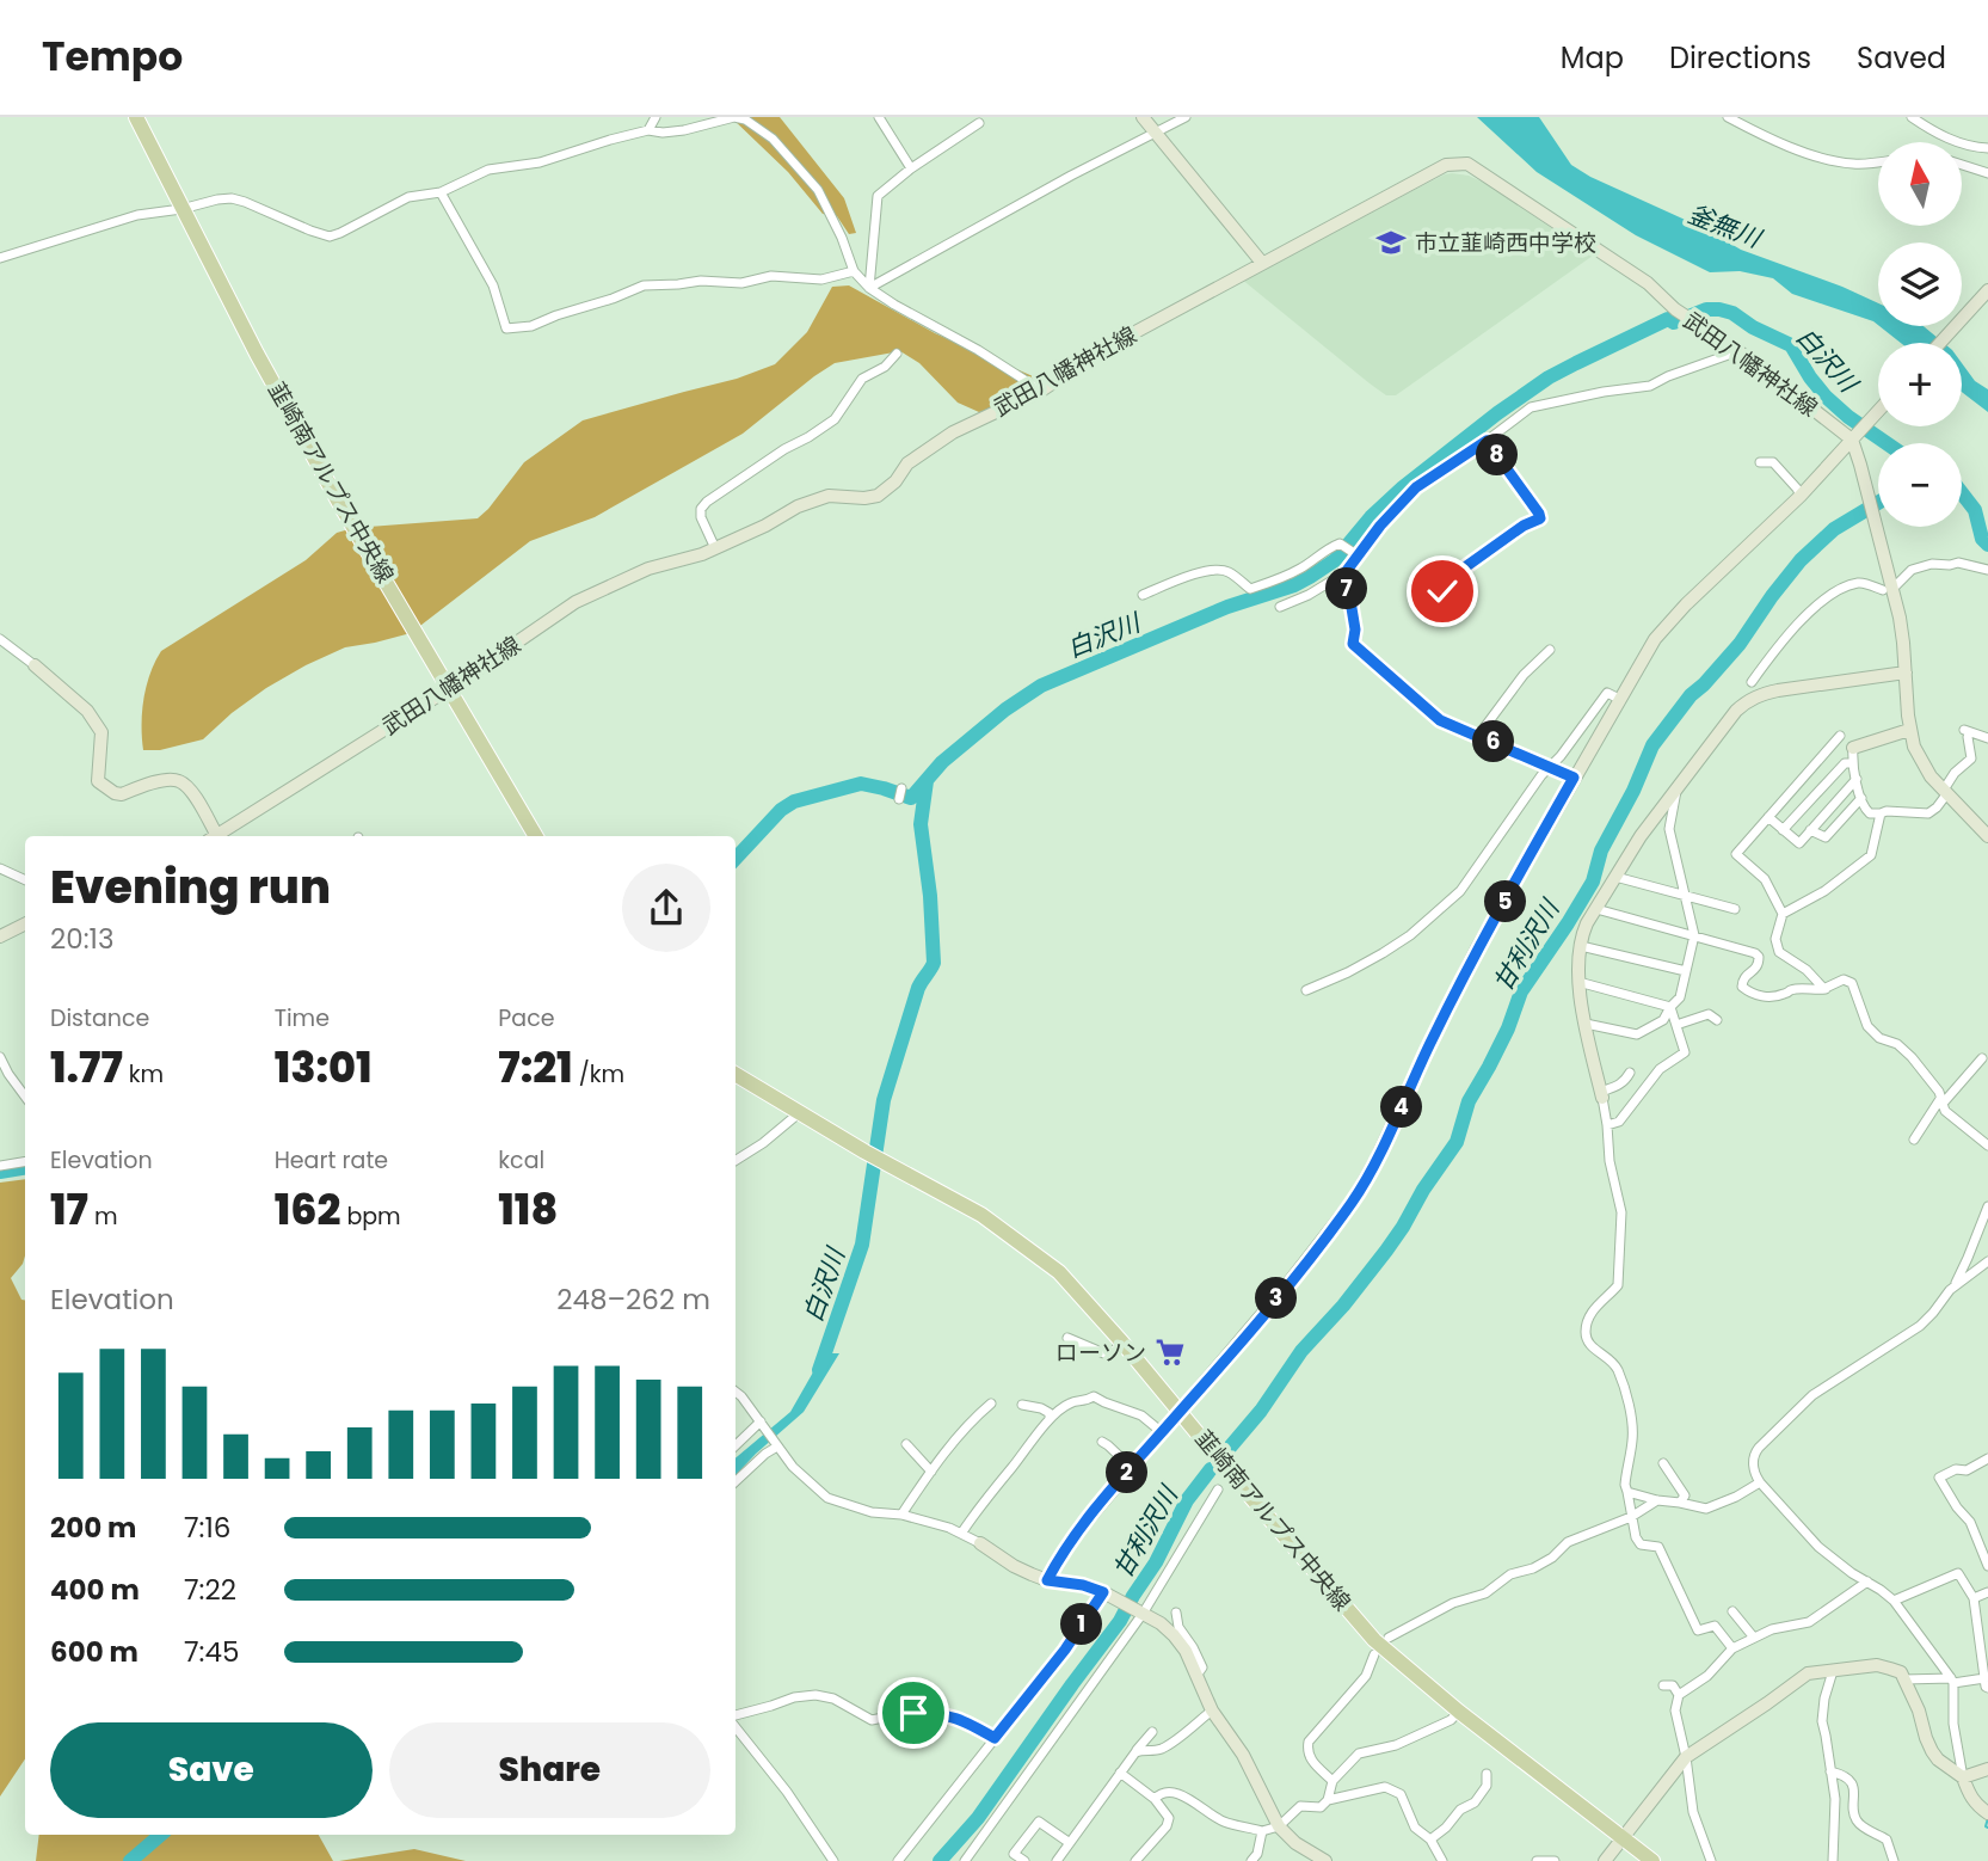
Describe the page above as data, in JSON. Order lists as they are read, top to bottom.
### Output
{
  "streets": {
    "main road": ["韮崎南アルプス中央線"],
    "street": ["武田八幡神社線"]
  },
  "crossings": [
    ["武田八幡神社線", "韮崎南アルプス中央線"]
  ],
  "water": ["釜無川", "白沢川", "甘利沢川"],
  "places": {
    "school or university": ["市立韮崎西中学校"],
    "supermarket": ["ローソン"]
  },
  "north": "top",
  "page": {
    "header": "Tempo",
    "nav": ["Map", "Directions", "Saved"],
    "map_buttons": ["+", "−"],
    "pins": [
      "8",
      "7",
      "6",
      "5",
      "4",
      "3",
      "2",
      "1"
    ],
    "heading": ["Evening run", "20:13"],
    "stats": [
      ["Distance", "1.77 km"],
      ["Time", "13:01"],
      ["Pace", "7:21 /km"],
      ["Elevation", "17 m"],
      ["Heart rate", "162 bpm"],
      ["kcal", "118"]
    ],
    "chart": ["Elevation", "248–262 m"],
    "list": [
      {
        "name": "200 m",
        "note": "7:16"
      },
      {
        "name": "400 m",
        "note": "7:22"
      },
      {
        "name": "600 m",
        "note": "7:45"
      }
    ],
    "buttons": ["Save", "Share"]
  }
}
